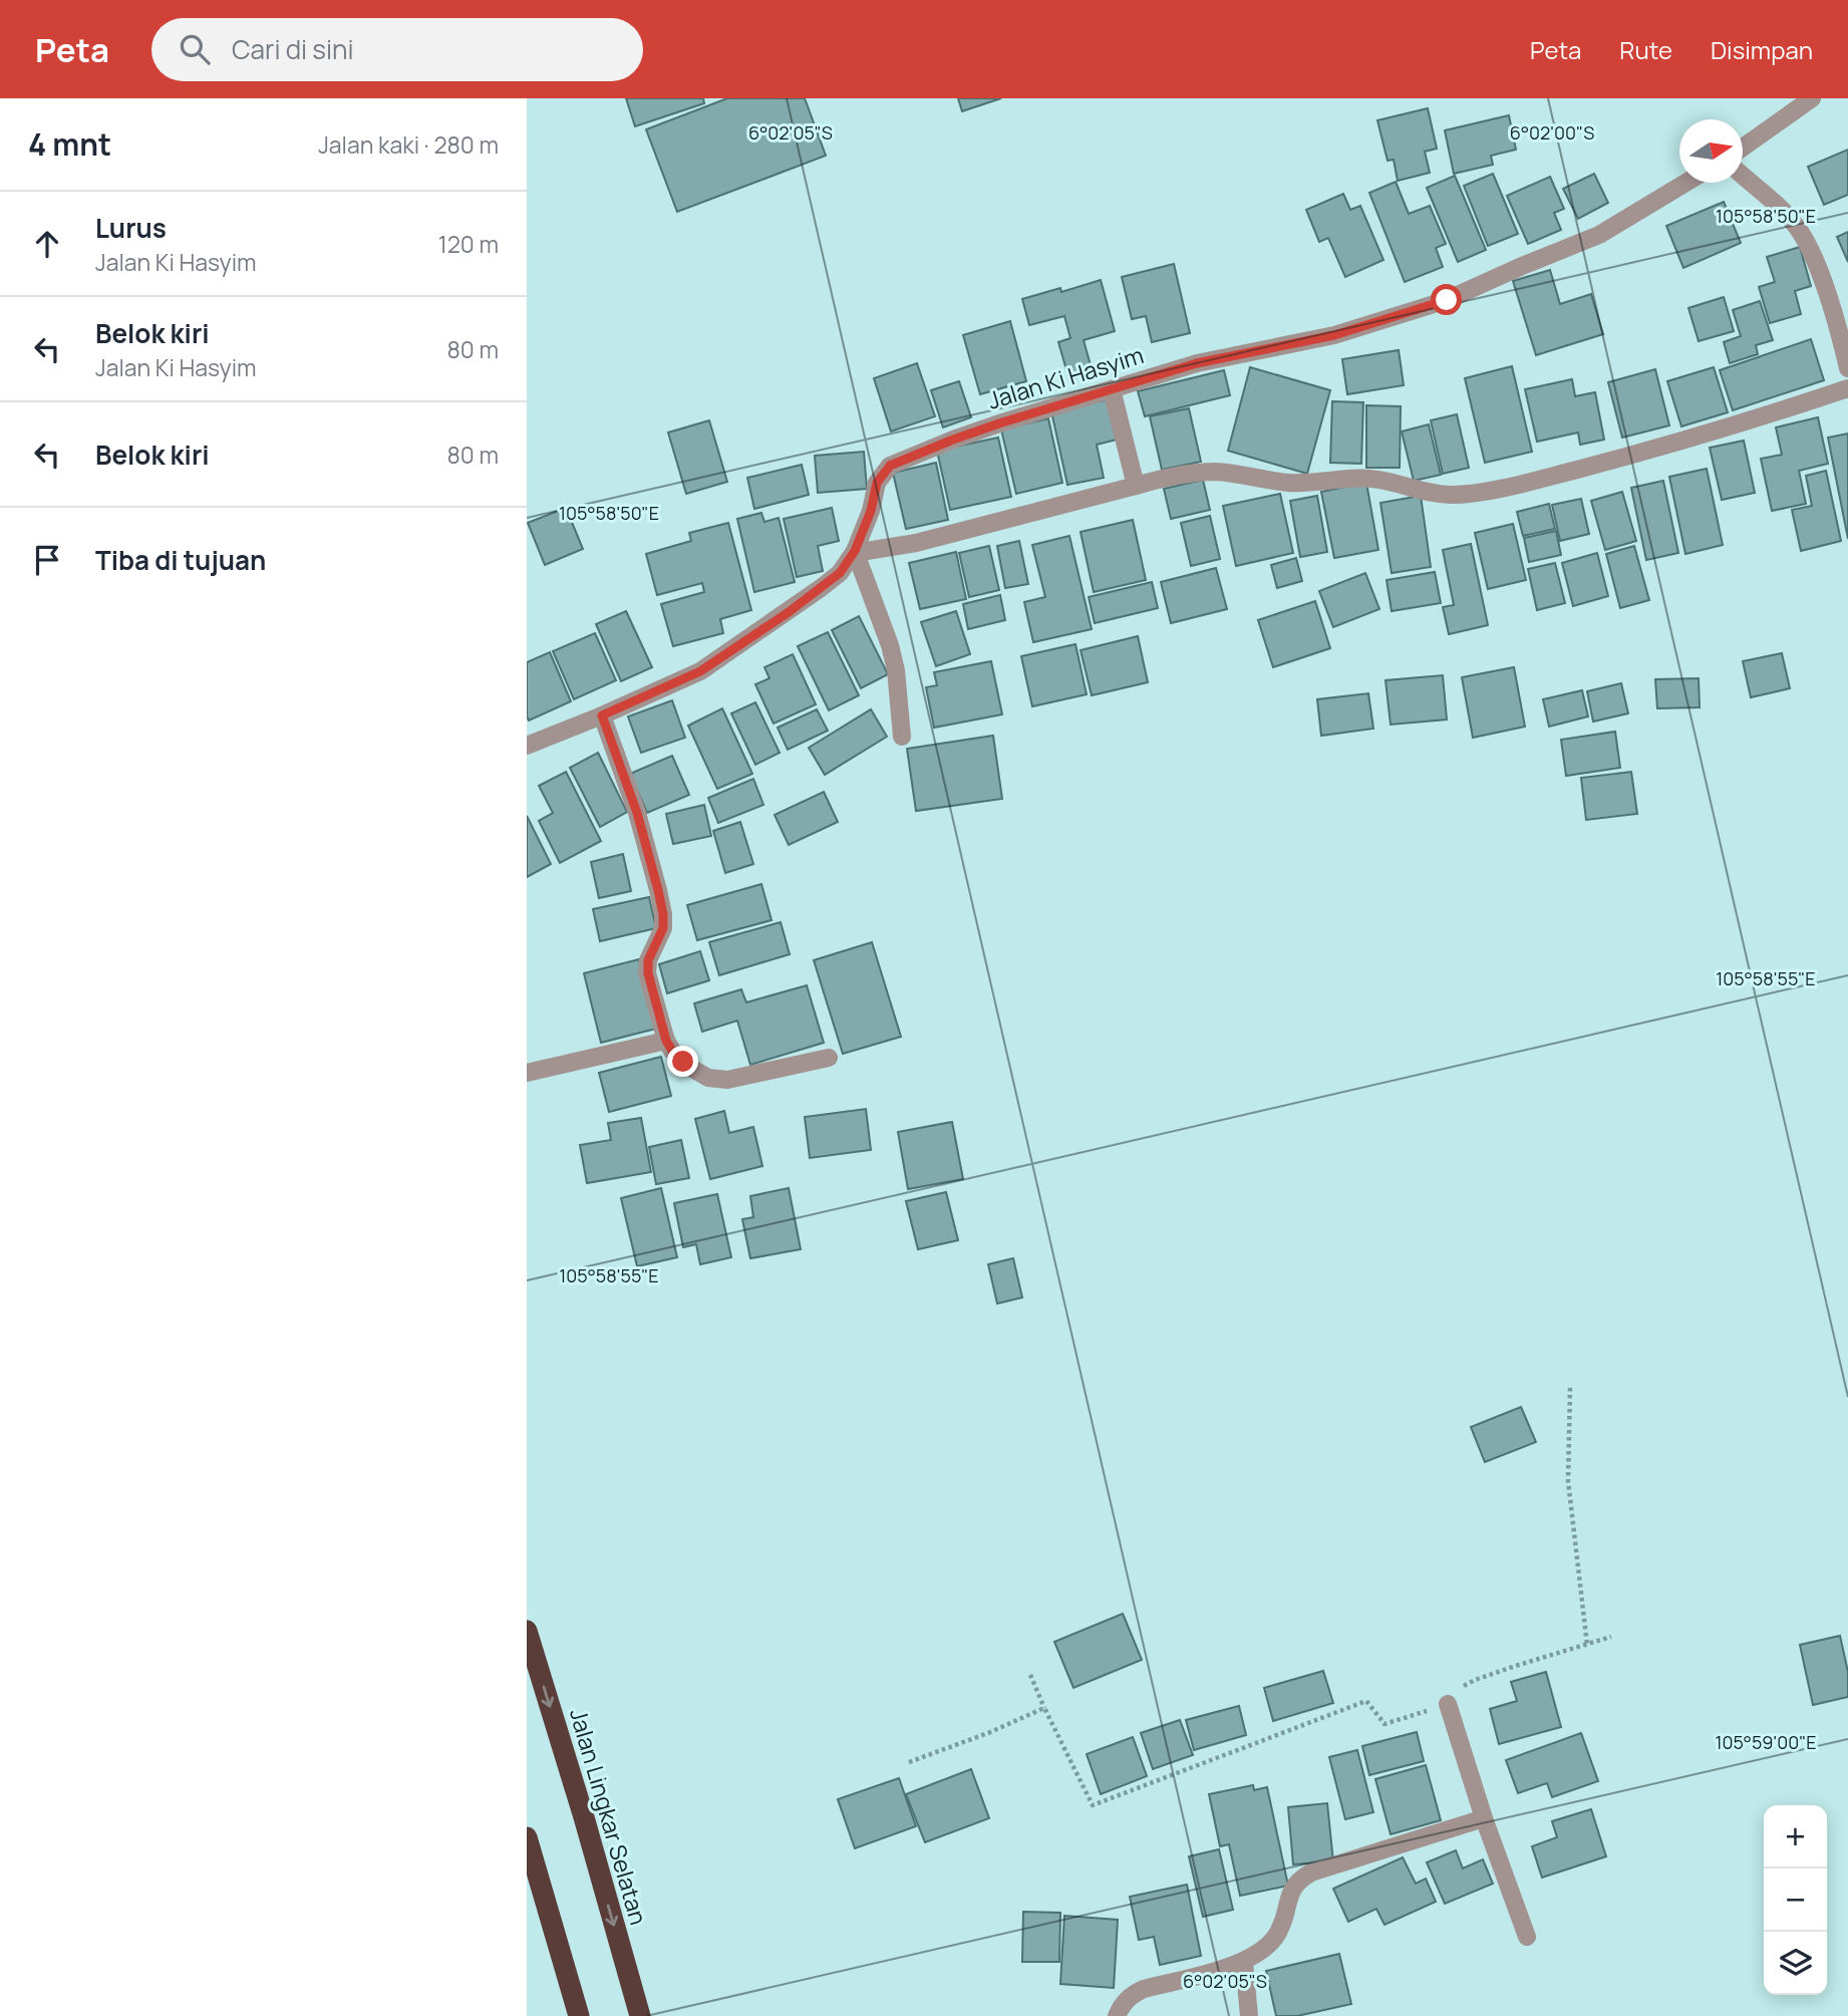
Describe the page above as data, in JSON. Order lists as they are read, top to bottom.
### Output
{
  "streets": {
    "highway": ["Jalan Lingkar Selatan"],
    "street": ["Jalan Ki Hasyim"]
  },
  "north": "right",
  "page": {
    "header": "Peta",
    "search": "Cari di sini",
    "nav": ["Peta", "Rute", "Disimpan"],
    "heading": ["4 mnt", "Jalan kaki · 280 m"],
    "list": [
      ["Lurus", "Jalan Ki Hasyim", "120 m"],
      ["Belok kiri", "Jalan Ki Hasyim", "80 m"],
      ["Belok kiri", "80 m"],
      "Tiba di tujuan"
    ],
    "map_buttons": ["+", "−"]
  },
  "coordinates": [
    "6°02'05\"S",
    "6°02'00\"S",
    "105°58'50\"E",
    "105°58'55\"E",
    "105°59'00\"E"
  ]
}
